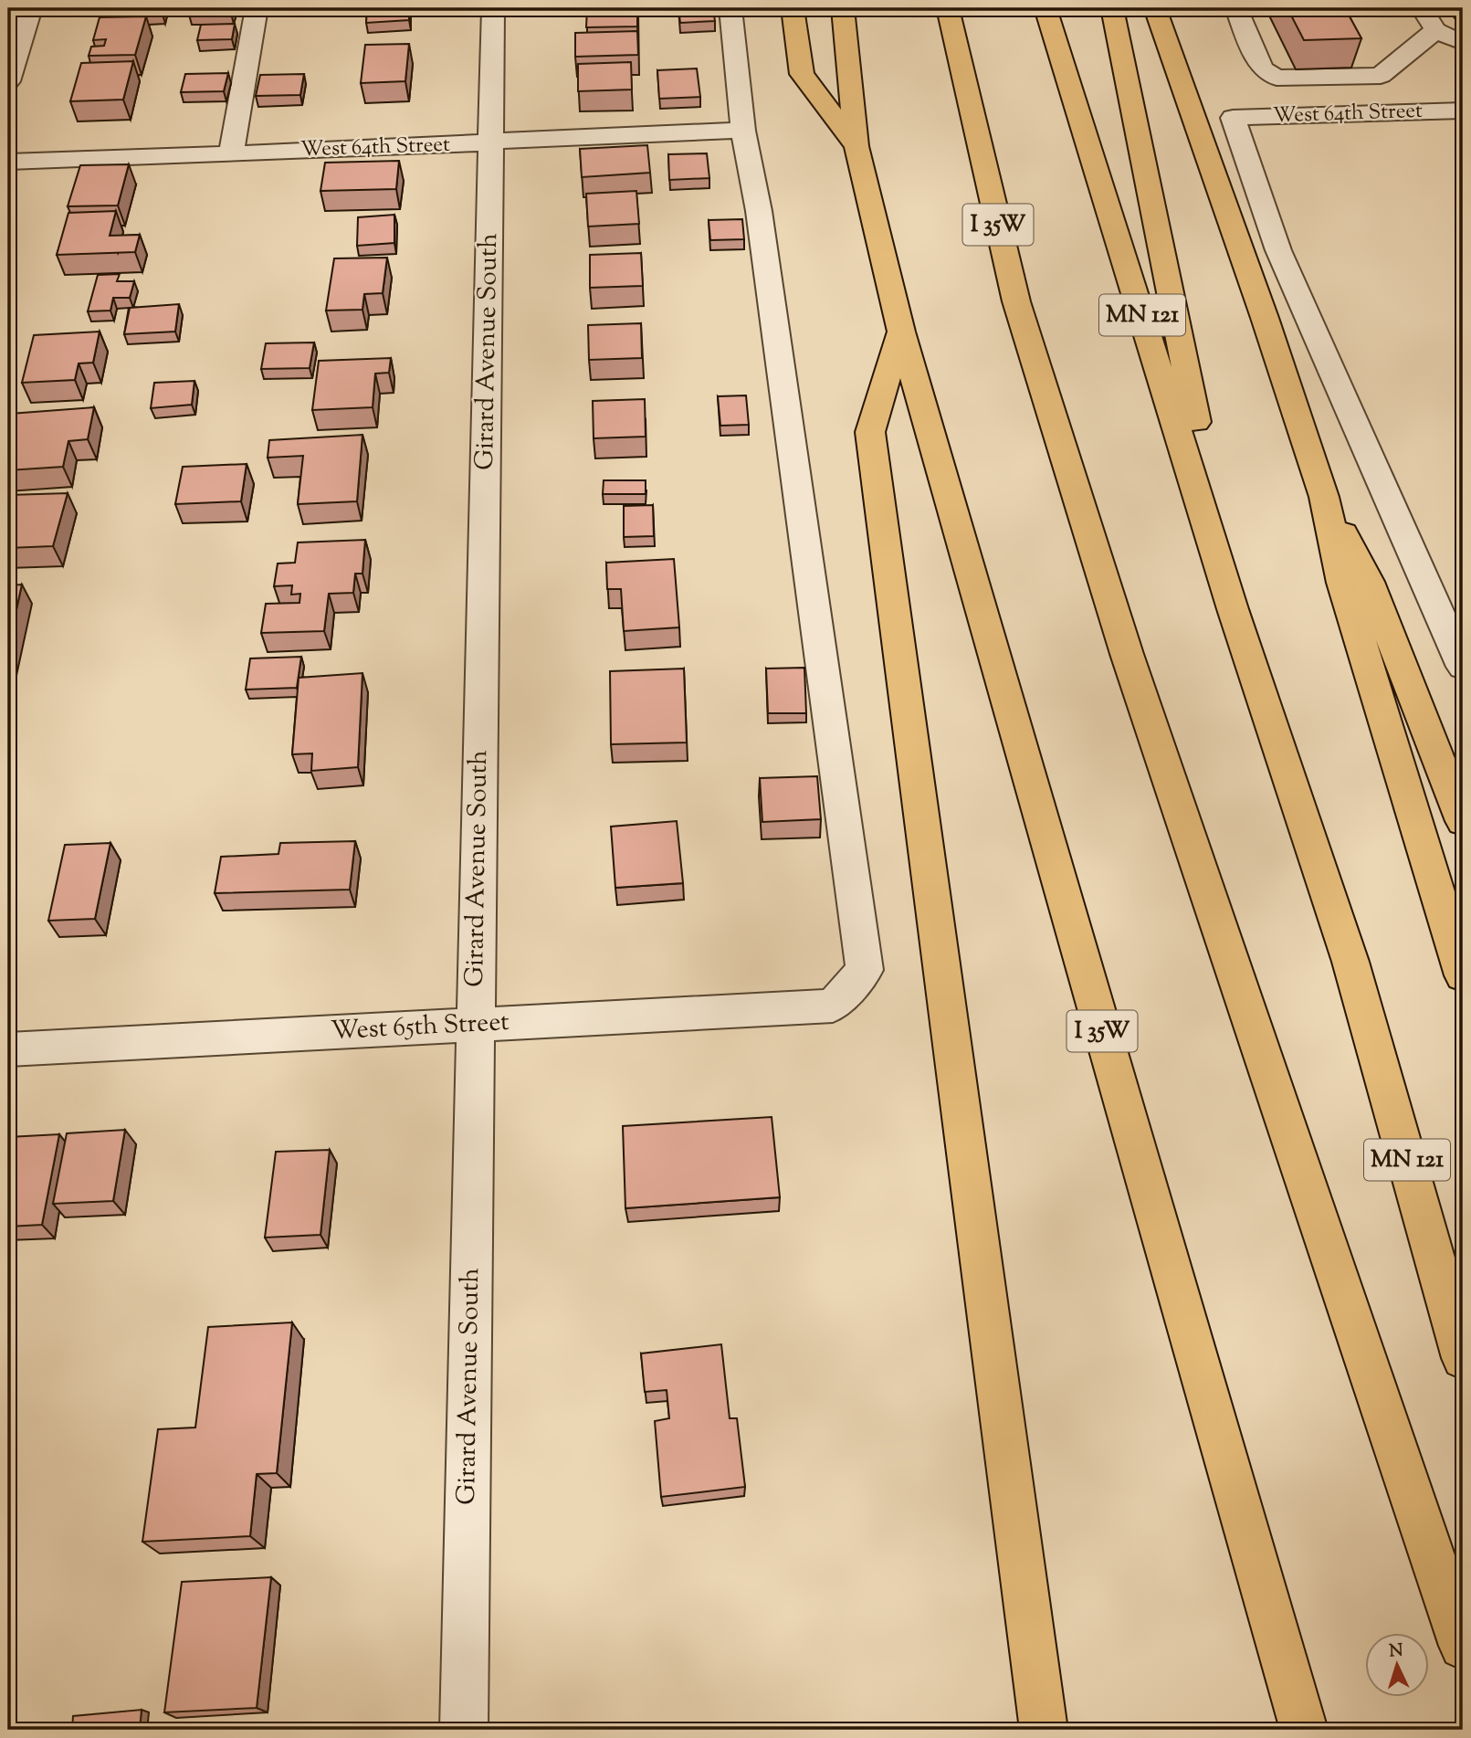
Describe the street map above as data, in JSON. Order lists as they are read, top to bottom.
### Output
{
  "streets": {
    "highway": ["I 35W", "MN 121"],
    "street": ["West 64th Street", "Girard Avenue South", "West 65th Street"]
  },
  "crossings": [
    ["West 64th Street", "Girard Avenue South"],
    ["West 64th Street", "West 65th Street"],
    ["Girard Avenue South", "West 65th Street"]
  ],
  "north": "top"
}
